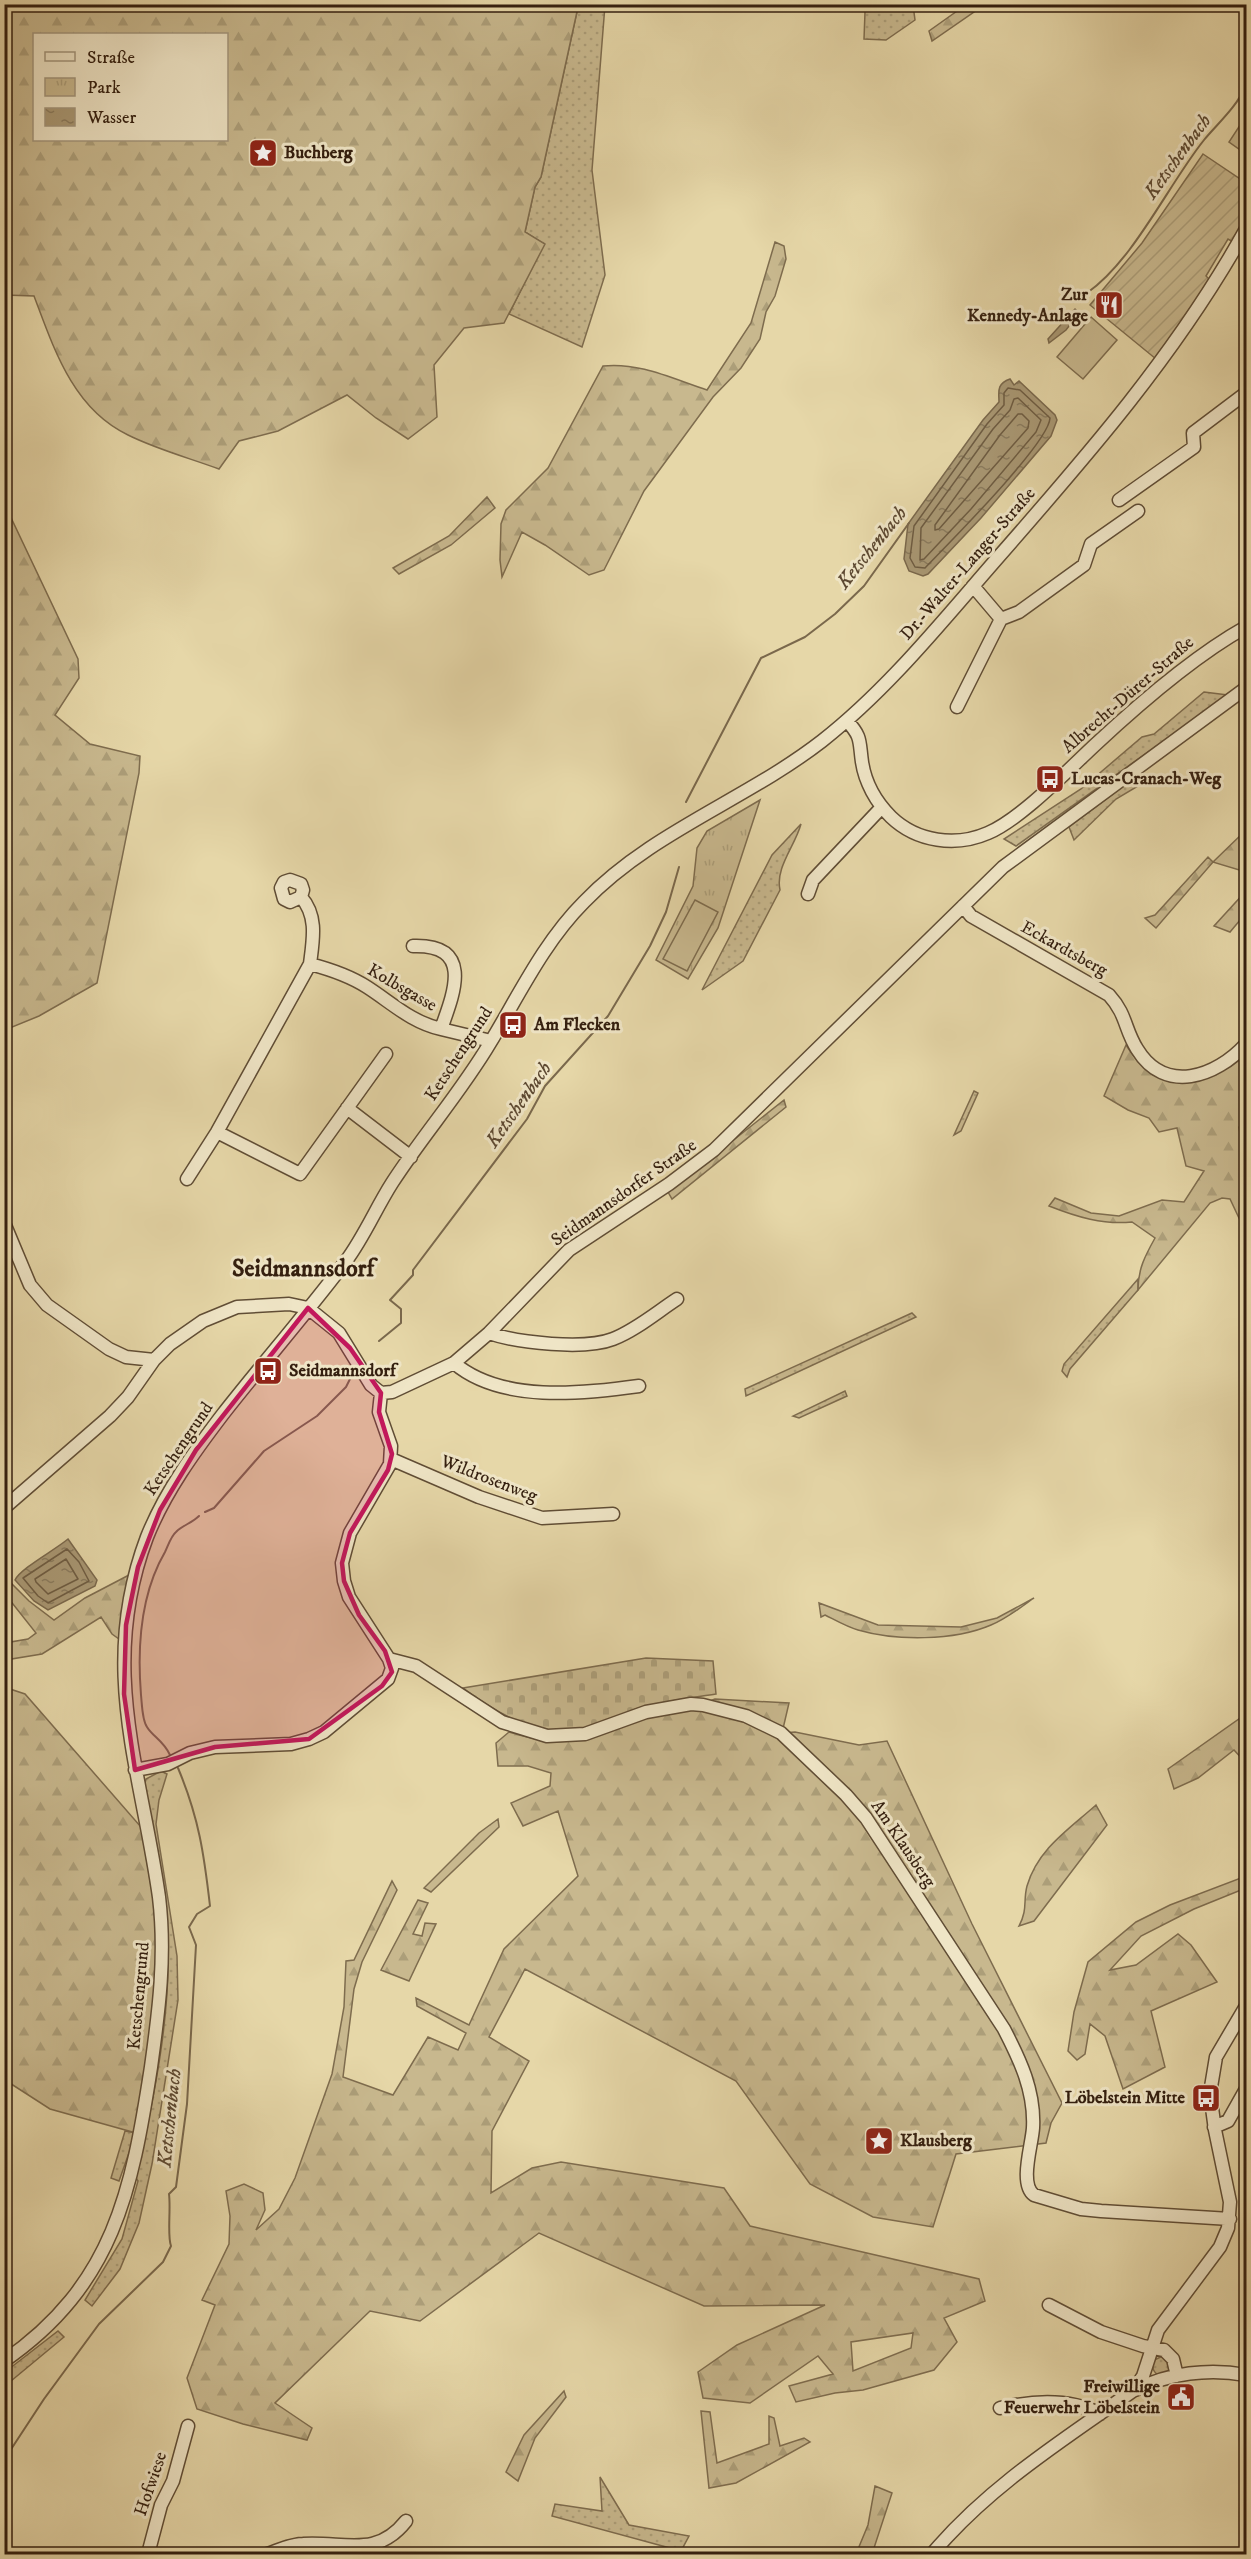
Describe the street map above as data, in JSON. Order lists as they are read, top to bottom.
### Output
{
  "streets": {
    "street": [
      "Dr.-Walter-Langer-Straße",
      "Albrecht-Dürer-Straße",
      "Eckardtsberg",
      "Kolbsgasse",
      "Ketschengrund",
      "Seidmannsdorfer Straße",
      "Wildrosenweg",
      "Am Klausberg",
      "Hofwiese"
    ]
  },
  "crossings": [
    ["Dr.-Walter-Langer-Straße", "Albrecht-Dürer-Straße"],
    ["Dr.-Walter-Langer-Straße", "Ketschengrund"],
    ["Eckardtsberg", "Seidmannsdorfer Straße"],
    ["Kolbsgasse", "Ketschengrund"]
  ],
  "districts": ["Seidmannsdorf"],
  "water": ["Ketschenbach"],
  "places": {
    "place": ["Buchberg", "Klausberg"],
    "restaurant": ["Zur Kennedy-Anlage"],
    "bus stop": [
      "Lucas-Cranach-Weg",
      "Am Flecken",
      "Seidmannsdorf",
      "Löbelstein Mitte"
    ],
    "public building": ["Freiwillige Feuerwehr Löbelstein"]
  },
  "legend": ["Straße", "Park", "Wasser"]
}
